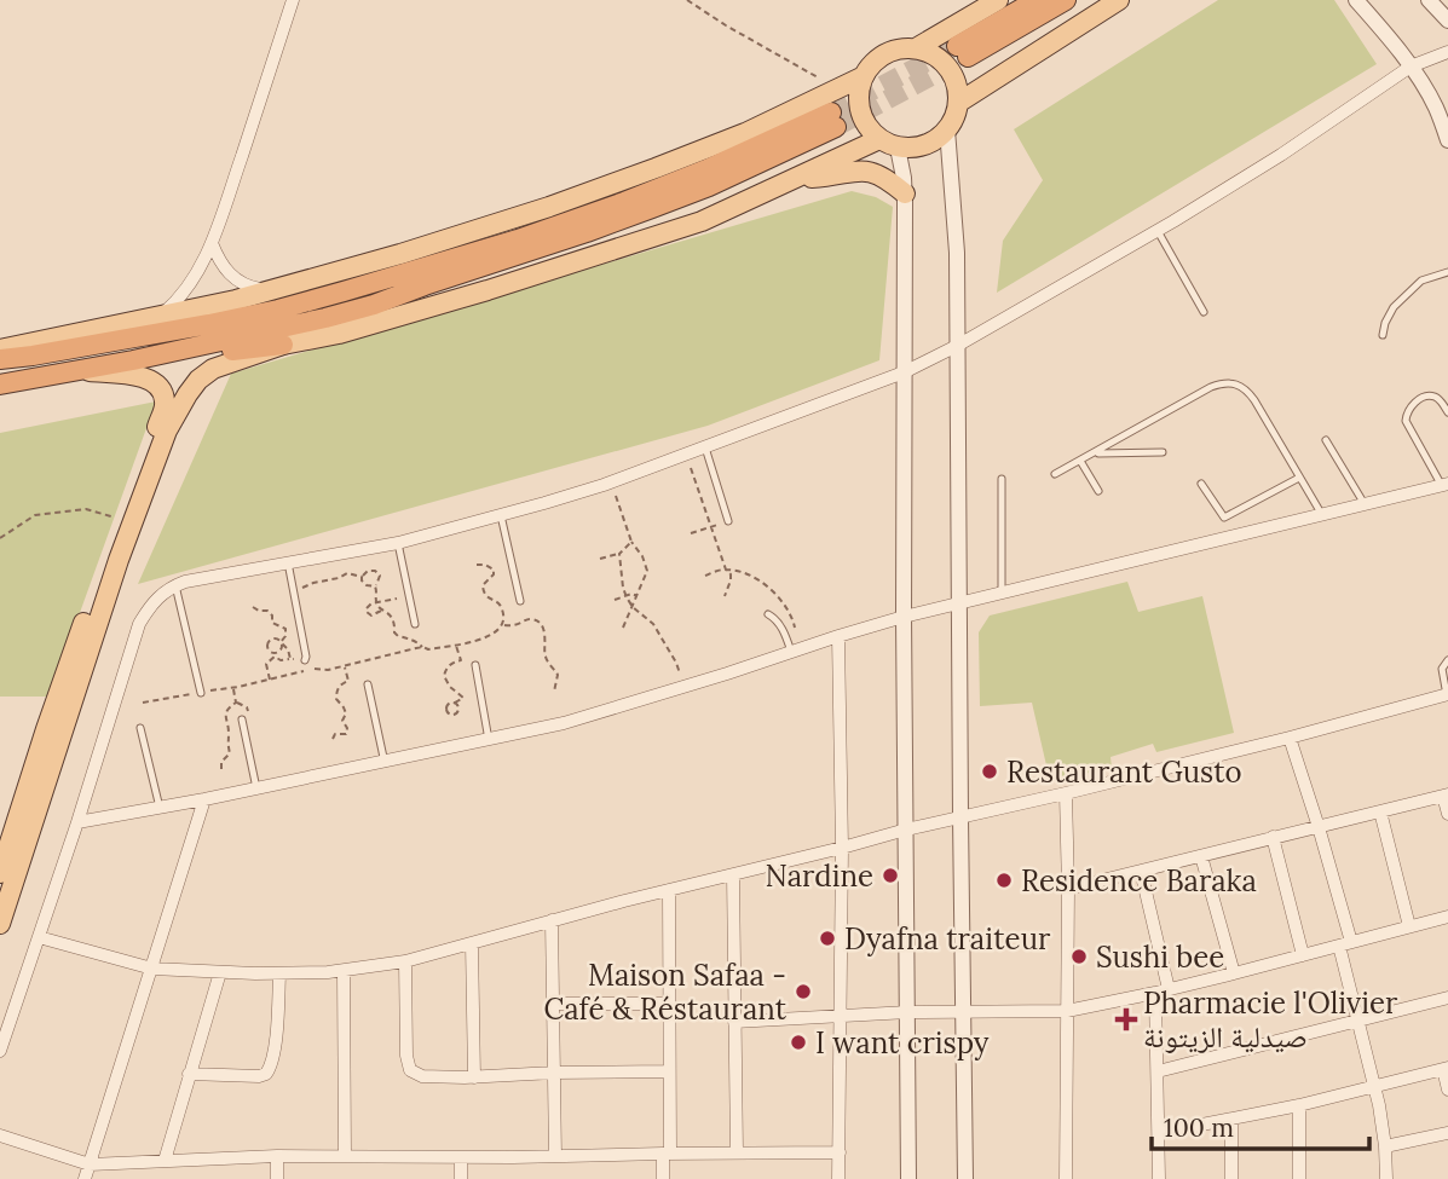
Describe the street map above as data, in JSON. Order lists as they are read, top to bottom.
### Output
{
  "places": {
    "other": [
      "Restaurant Gusto",
      "Nardine",
      "Residence Baraka",
      "Dyafna traiteur",
      "Sushi bee",
      "Maison Safaa - Café & Réstaurant",
      "I want crispy"
    ],
    "health": ["Pharmacie l'Olivier صيدلية الزيتونة"]
  },
  "scale_bar": "100 m"
}
